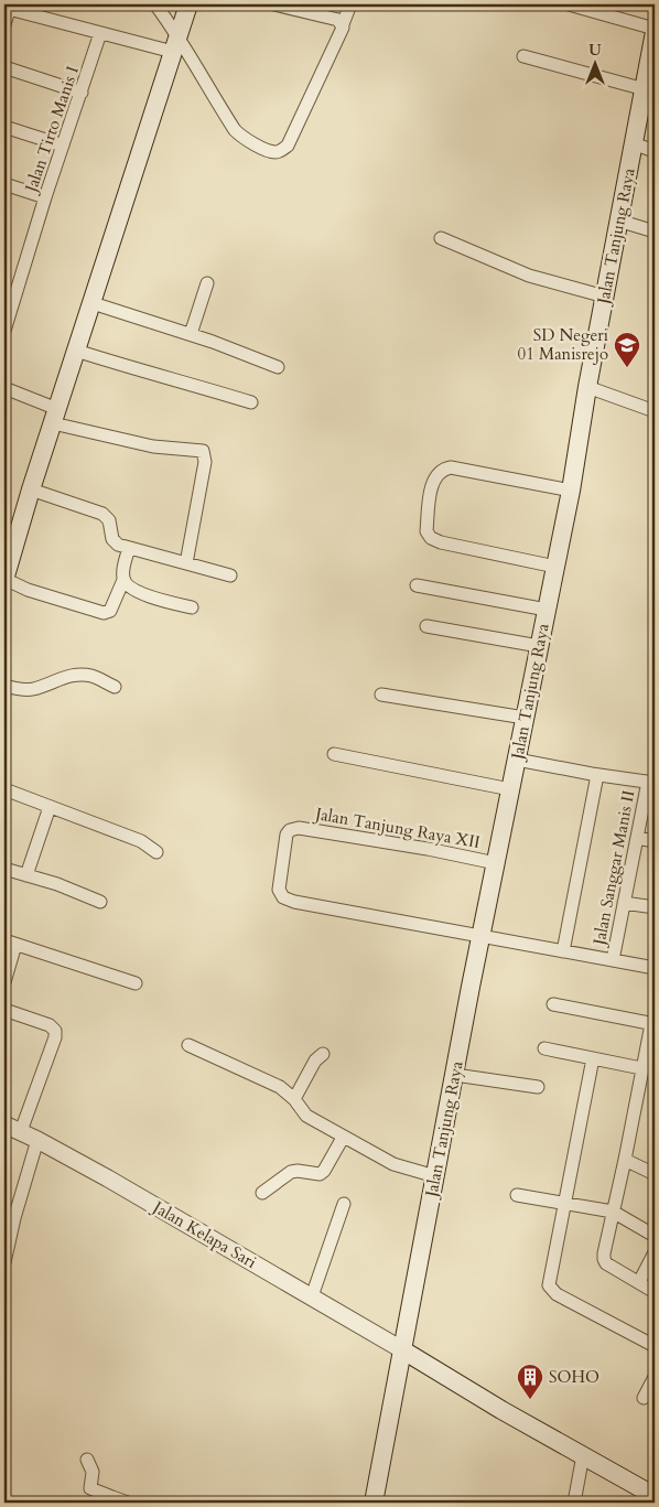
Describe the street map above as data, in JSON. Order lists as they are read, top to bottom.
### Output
{
  "streets": {
    "main road": ["Jalan Tanjung Raya"],
    "street": [
      "Jalan Tirto Manis I",
      "Jalan Tanjung Raya XII",
      "Jalan Sanggar Manis II",
      "Jalan Kelapa Sari"
    ]
  },
  "crossings": [
    ["Jalan Tanjung Raya", "Jalan Tanjung Raya XII"],
    ["Jalan Tanjung Raya", "Jalan Kelapa Sari"]
  ],
  "places": {
    "school or university": ["SD Negeri 01 Manisrejo"],
    "building": ["SOHO"]
  },
  "north": "top"
}
